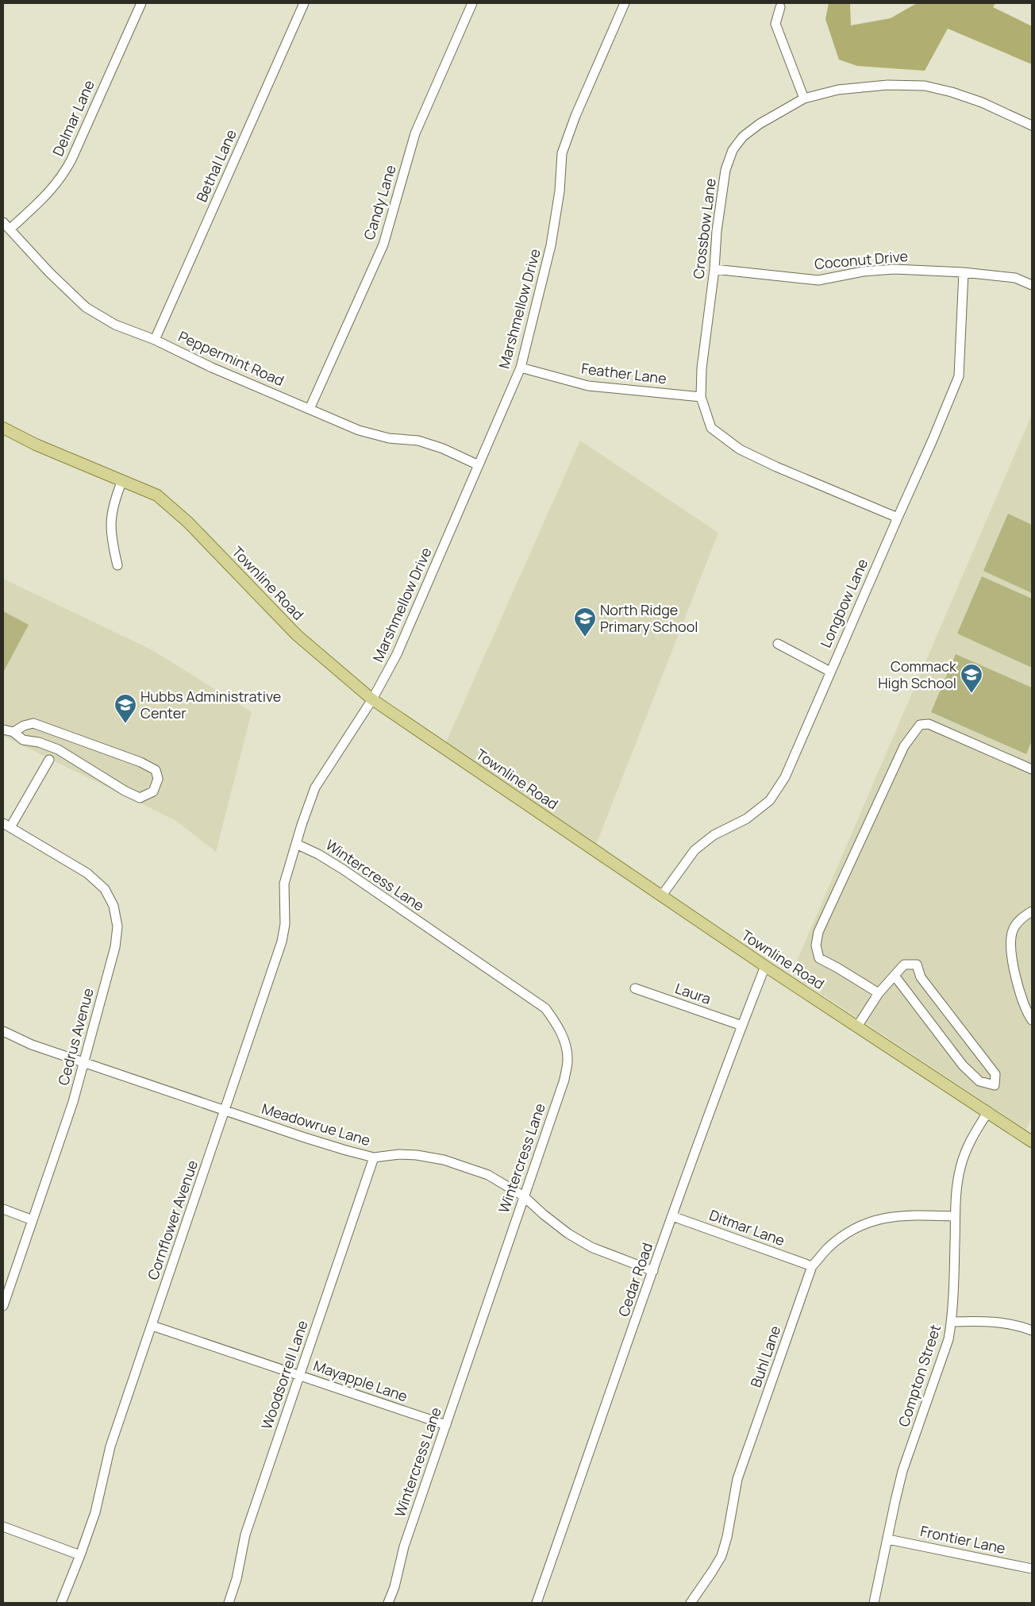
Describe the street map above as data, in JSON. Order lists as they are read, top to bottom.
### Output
{
  "streets": {
    "main road": ["Townline Road"],
    "street": [
      "Delmar Lane",
      "Bethal Lane",
      "Candy Lane",
      "Crossbow Lane",
      "Coconut Drive",
      "Marshmellow Drive",
      "Peppermint Road",
      "Feather Lane",
      "Longbow Lane",
      "Wintercress Lane",
      "Laura",
      "Cedrus Avenue",
      "Meadowrue Lane",
      "Cornflower Avenue",
      "Ditmar Lane",
      "Cedar Road",
      "Buhl Lane",
      "Woodsorrell Lane",
      "Compton Street",
      "Mayapple Lane",
      "Frontier Lane"
    ]
  },
  "crossings": [
    ["Delmar Lane", "Peppermint Road"],
    ["Bethal Lane", "Peppermint Road"],
    ["Candy Lane", "Peppermint Road"],
    ["Crossbow Lane", "Coconut Drive"],
    ["Crossbow Lane", "Feather Lane"],
    ["Crossbow Lane", "Longbow Lane"],
    ["Coconut Drive", "Longbow Lane"],
    ["Marshmellow Drive", "Peppermint Road"],
    ["Marshmellow Drive", "Feather Lane"],
    ["Marshmellow Drive", "Townline Road"],
    ["Marshmellow Drive", "Wintercress Lane"],
    ["Marshmellow Drive", "Cornflower Avenue"],
    ["Townline Road", "Longbow Lane"],
    ["Townline Road", "Cedar Road"],
    ["Townline Road", "Compton Street"],
    ["Wintercress Lane", "Meadowrue Lane"],
    ["Wintercress Lane", "Cornflower Avenue"],
    ["Wintercress Lane", "Mayapple Lane"],
    ["Laura", "Cedar Road"],
    ["Cedrus Avenue", "Meadowrue Lane"],
    ["Meadowrue Lane", "Cornflower Avenue"],
    ["Meadowrue Lane", "Cedar Road"],
    ["Meadowrue Lane", "Woodsorrell Lane"],
    ["Cornflower Avenue", "Mayapple Lane"],
    ["Ditmar Lane", "Cedar Road"],
    ["Ditmar Lane", "Buhl Lane"],
    ["Buhl Lane", "Compton Street"],
    ["Woodsorrell Lane", "Mayapple Lane"],
    ["Compton Street", "Frontier Lane"]
  ],
  "places": {
    "school or university": ["North Ridge Primary School", "Commack High School", "Hubbs Administrative Center"]
  }
}
